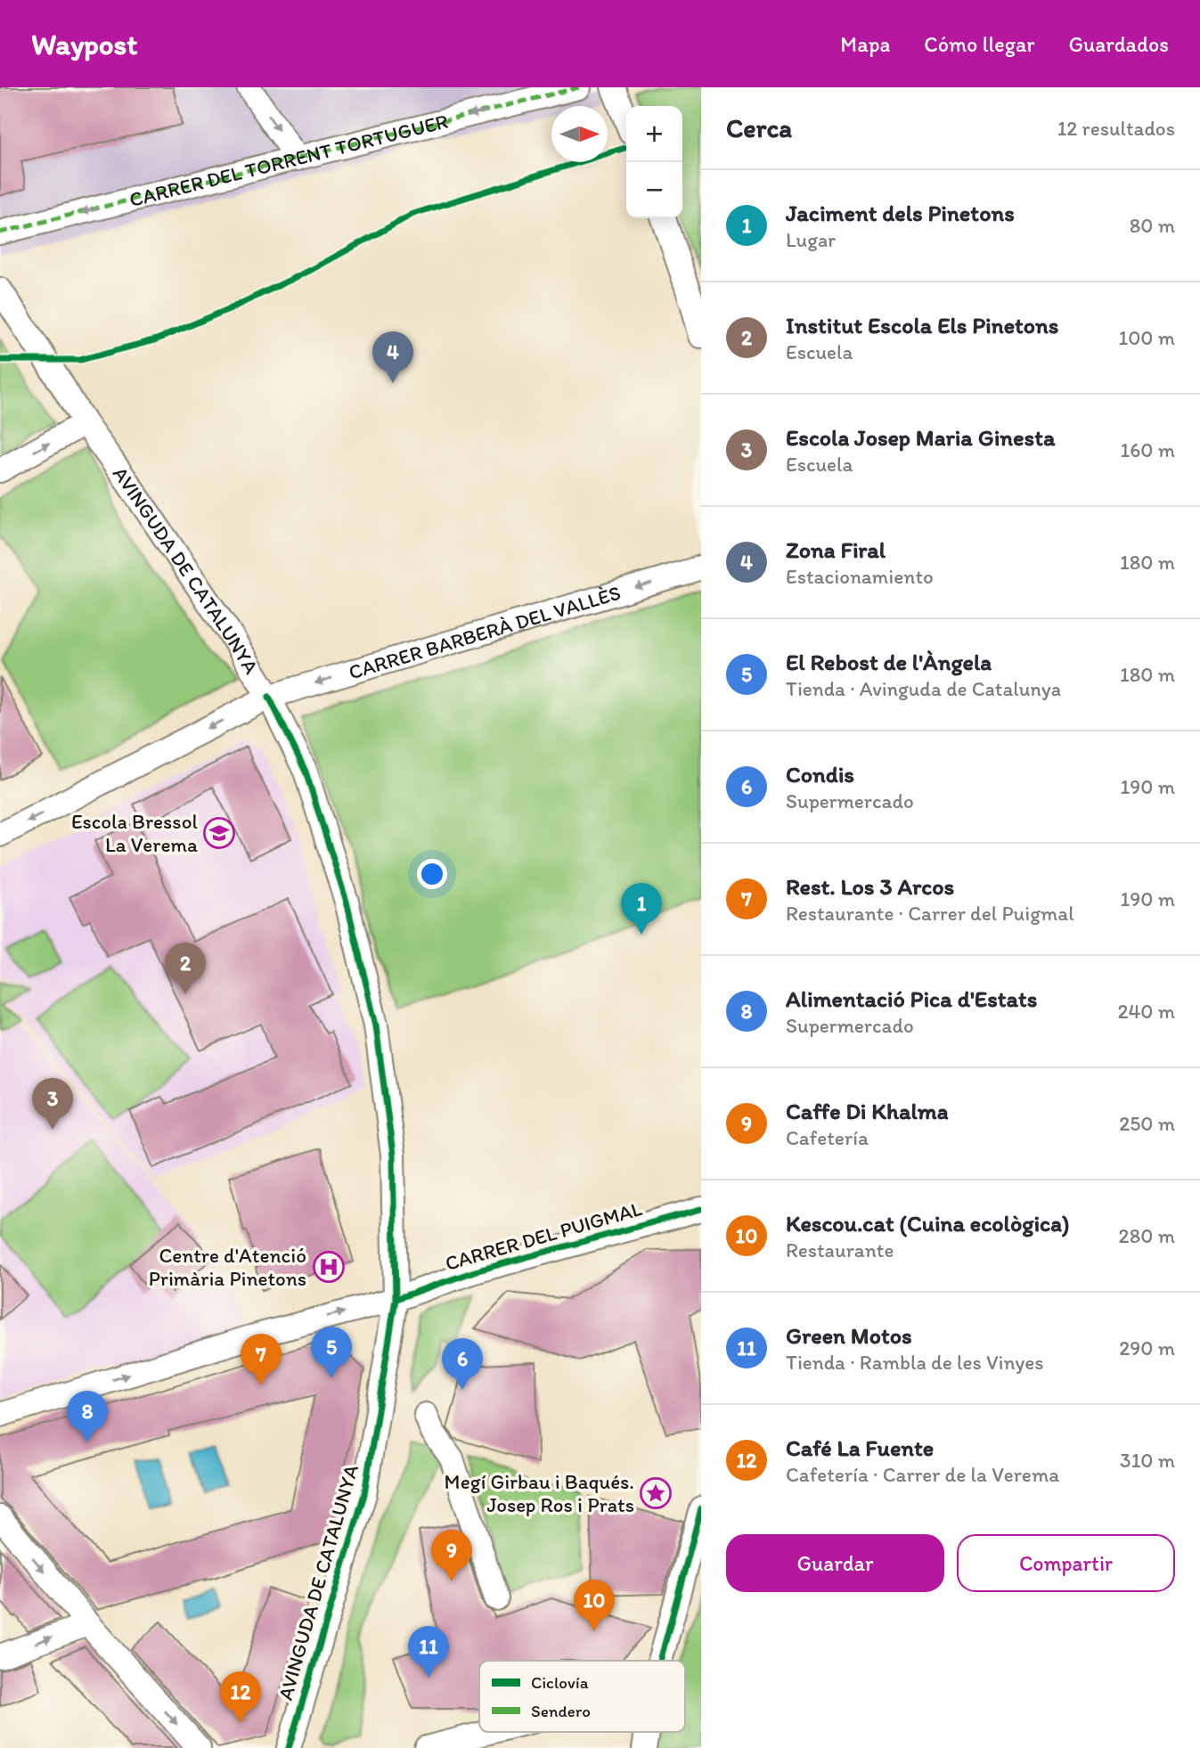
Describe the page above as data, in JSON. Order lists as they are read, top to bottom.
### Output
{
  "streets": {
    "street": [
      "CARRER DEL TORRENT TORTUGUER",
      "AVINGUDA DE CATALUNYA",
      "CARRER BARBERÀ DEL VALLÈS",
      "CARRER DEL PUIGMAL"
    ]
  },
  "crossings": [
    ["AVINGUDA DE CATALUNYA", "CARRER BARBERÀ DEL VALLÈS"],
    ["AVINGUDA DE CATALUNYA", "CARRER DEL PUIGMAL"]
  ],
  "one_way": ["CARRER DEL TORRENT TORTUGUER", "CARRER BARBERÀ DEL VALLÈS", "CARRER DEL PUIGMAL"],
  "places": {
    "school or university": ["Escola Bressol La Verema"],
    "hospital": ["Centre d'Atenció Primària Pinetons"],
    "place": ["Megí Girbau i Baqués. Josep Ros i Prats"]
  },
  "legend": ["Ciclovía", "Sendero"],
  "north": "right",
  "page": {
    "header": "Waypost",
    "nav": ["Mapa", "Cómo llegar", "Guardados"],
    "heading": ["Cerca", "12 resultados"],
    "map_buttons": ["+", "−"],
    "list": [
      {
        "mark": "1",
        "name": "Jaciment dels Pinetons",
        "note": "Lugar",
        "value": "80 m"
      },
      {
        "mark": "2",
        "name": "Institut Escola Els Pinetons",
        "note": "Escuela",
        "value": "100 m"
      },
      {
        "mark": "3",
        "name": "Escola Josep Maria Ginesta",
        "note": "Escuela",
        "value": "160 m"
      },
      {
        "mark": "4",
        "name": "Zona Firal",
        "note": "Estacionamiento",
        "value": "180 m"
      },
      {
        "mark": "5",
        "name": "El Rebost de l'Àngela",
        "note": "Tienda · Avinguda de Catalunya",
        "value": "180 m"
      },
      {
        "mark": "6",
        "name": "Condis",
        "note": "Supermercado",
        "value": "190 m"
      },
      {
        "mark": "7",
        "name": "Rest. Los 3 Arcos",
        "note": "Restaurante · Carrer del Puigmal",
        "value": "190 m"
      },
      {
        "mark": "8",
        "name": "Alimentació Pica d'Estats",
        "note": "Supermercado",
        "value": "240 m"
      },
      {
        "mark": "9",
        "name": "Caffe Di Khalma",
        "note": "Cafetería",
        "value": "250 m"
      },
      {
        "mark": "10",
        "name": "Kescou.cat (Cuina ecològica)",
        "note": "Restaurante",
        "value": "280 m"
      },
      {
        "mark": "11",
        "name": "Green Motos",
        "note": "Tienda · Rambla de les Vinyes",
        "value": "290 m"
      },
      {
        "mark": "12",
        "name": "Café La Fuente",
        "note": "Cafetería · Carrer de la Verema",
        "value": "310 m"
      }
    ],
    "pins": [
      "4",
      "1",
      "2",
      "3",
      "5",
      "7",
      "6",
      "8",
      "9",
      "10",
      "11",
      "12"
    ],
    "buttons": ["Guardar", "Compartir"]
  }
}
